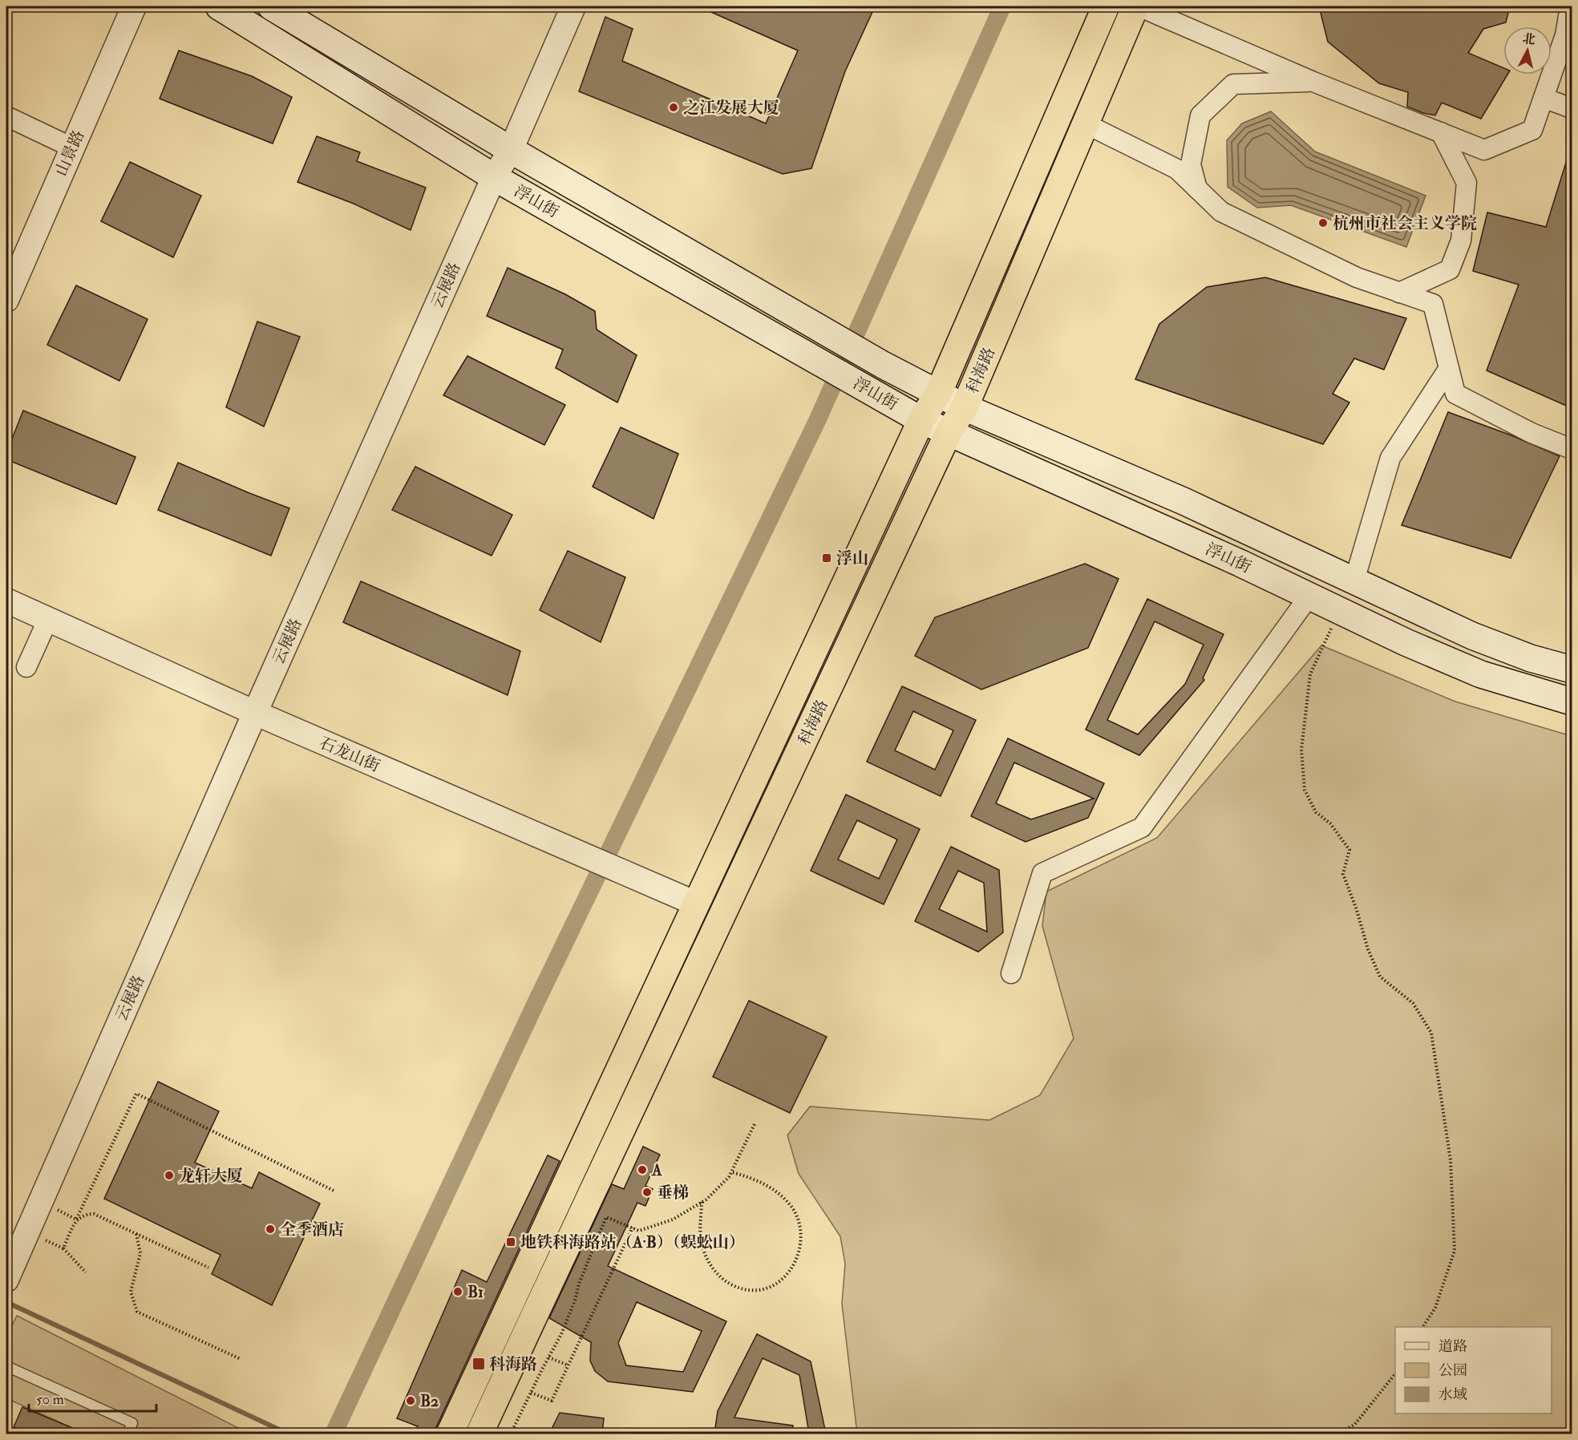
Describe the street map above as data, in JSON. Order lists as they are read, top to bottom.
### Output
{
  "streets": {
    "highway": ["科海路"],
    "main road": ["浮山街"],
    "street": ["山景路", "云展路", "石龙山街"]
  },
  "crossings": [
    ["浮山街", "云展路"],
    ["浮山街", "科海路"],
    ["云展路", "石龙山街"],
    ["科海路", "石龙山街"]
  ],
  "places": {
    "other": [
      "之江发展大厦",
      "杭州市社会主义学院",
      "A",
      "龙轩大厦",
      "垂梯",
      "全季酒店",
      "B1",
      "B2"
    ],
    "transit": ["浮山", "地铁科海路站（A·B）（蜈蚣山）", "科海路"]
  },
  "legend": ["道路", "公园", "水域"],
  "scale_bar": "50 m",
  "north": "top"
}
